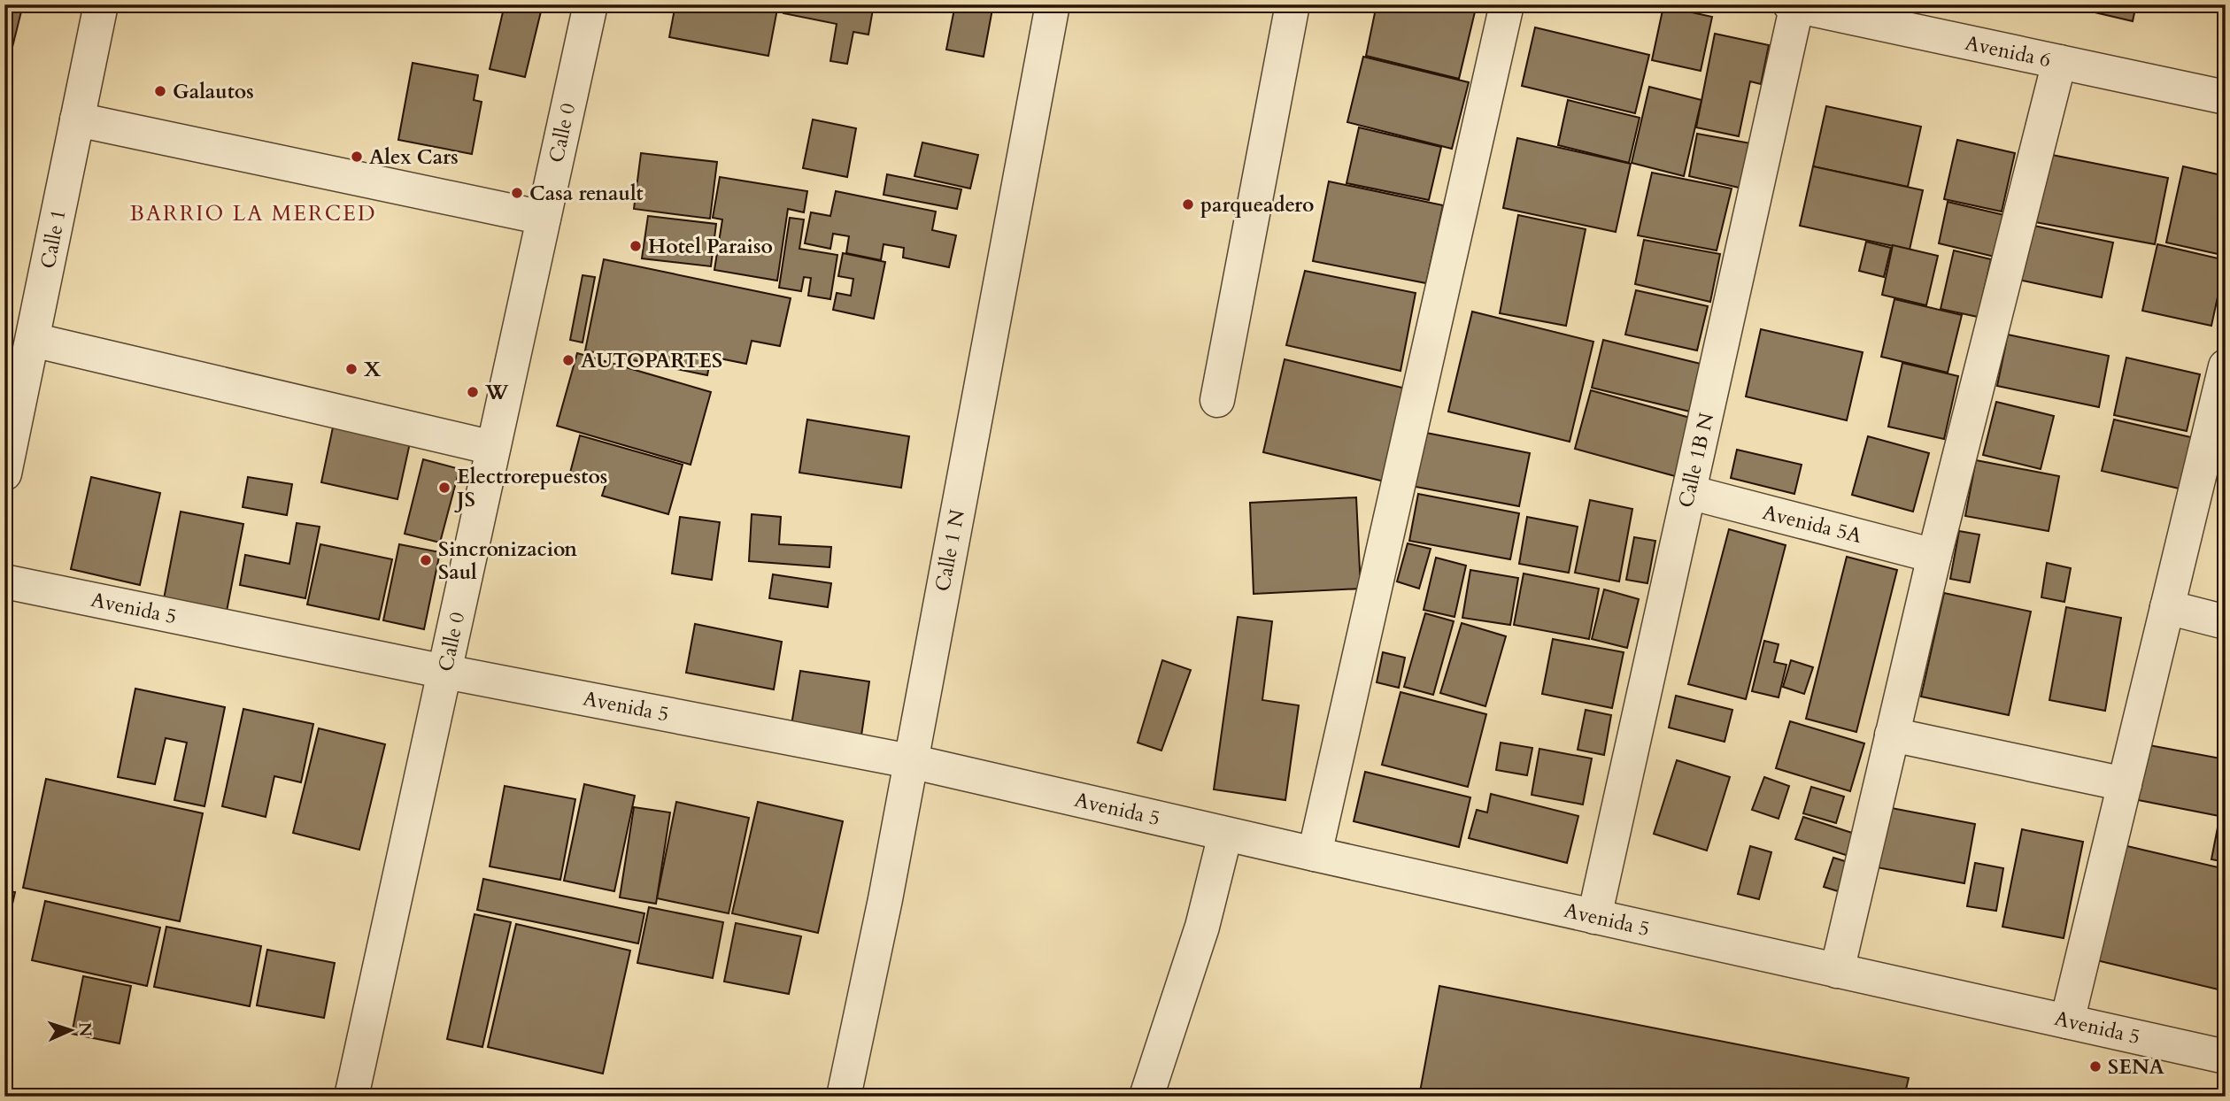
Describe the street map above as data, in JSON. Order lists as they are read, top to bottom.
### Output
{
  "streets": {
    "street": [
      "Avenida 6",
      "Calle 0",
      "Calle 1",
      "Calle 1B N",
      "Avenida 5A",
      "Calle 1 N",
      "Avenida 5"
    ]
  },
  "crossings": [
    ["Avenida 6", "Calle 1B N"],
    ["Calle 0", "Avenida 5"],
    ["Calle 1B N", "Avenida 5A"],
    ["Calle 1B N", "Avenida 5"],
    ["Calle 1 N", "Avenida 5"]
  ],
  "districts": ["BARRIO LA MERCED"],
  "places": [
    "Galautos",
    "Alex Cars",
    "Casa renault",
    "parqueadero",
    "Hotel Paraiso",
    "AUTOPARTES",
    "X",
    "W",
    "Electrorepuestos JS",
    "Sincronizacion Saul",
    "SENA"
  ],
  "north": "right"
}
